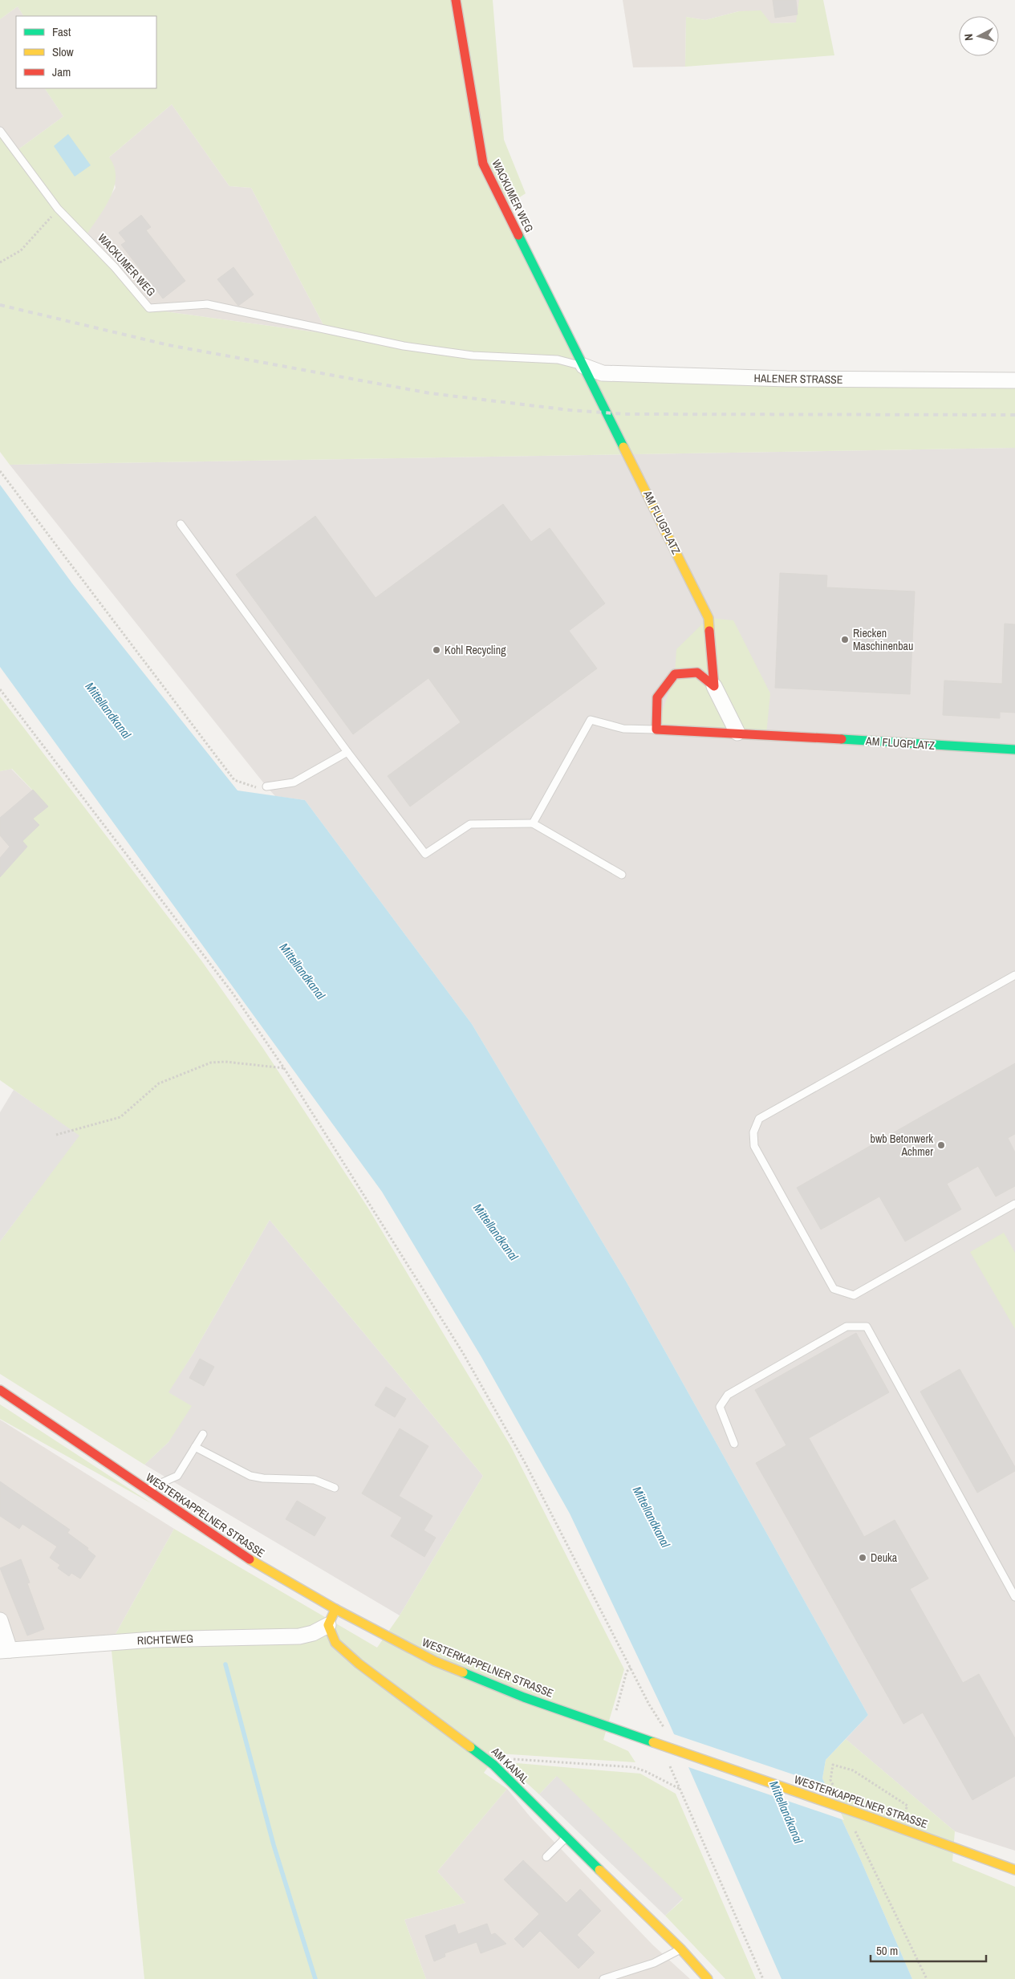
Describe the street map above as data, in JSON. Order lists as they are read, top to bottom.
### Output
{
  "streets": {
    "street": [
      "WACKUMER WEG",
      "HALENER STRASSE",
      "AM FLUGPLATZ",
      "WESTERKAPPELNER STRASSE",
      "RICHTEWEG",
      "AM KANAL"
    ]
  },
  "crossings": [
    ["WACKUMER WEG", "HALENER STRASSE"],
    ["WACKUMER WEG", "AM FLUGPLATZ"],
    ["HALENER STRASSE", "AM FLUGPLATZ"],
    ["RICHTEWEG", "AM KANAL"]
  ],
  "water": ["Mittellandkanal"],
  "places": [
    "Riecken Maschinenbau",
    "Kohl Recycling",
    "bwb Betonwerk Achmer",
    "Deuka"
  ],
  "legend": ["Fast", "Slow", "Jam"],
  "scale_bar": "50 m",
  "north": "left"
}
